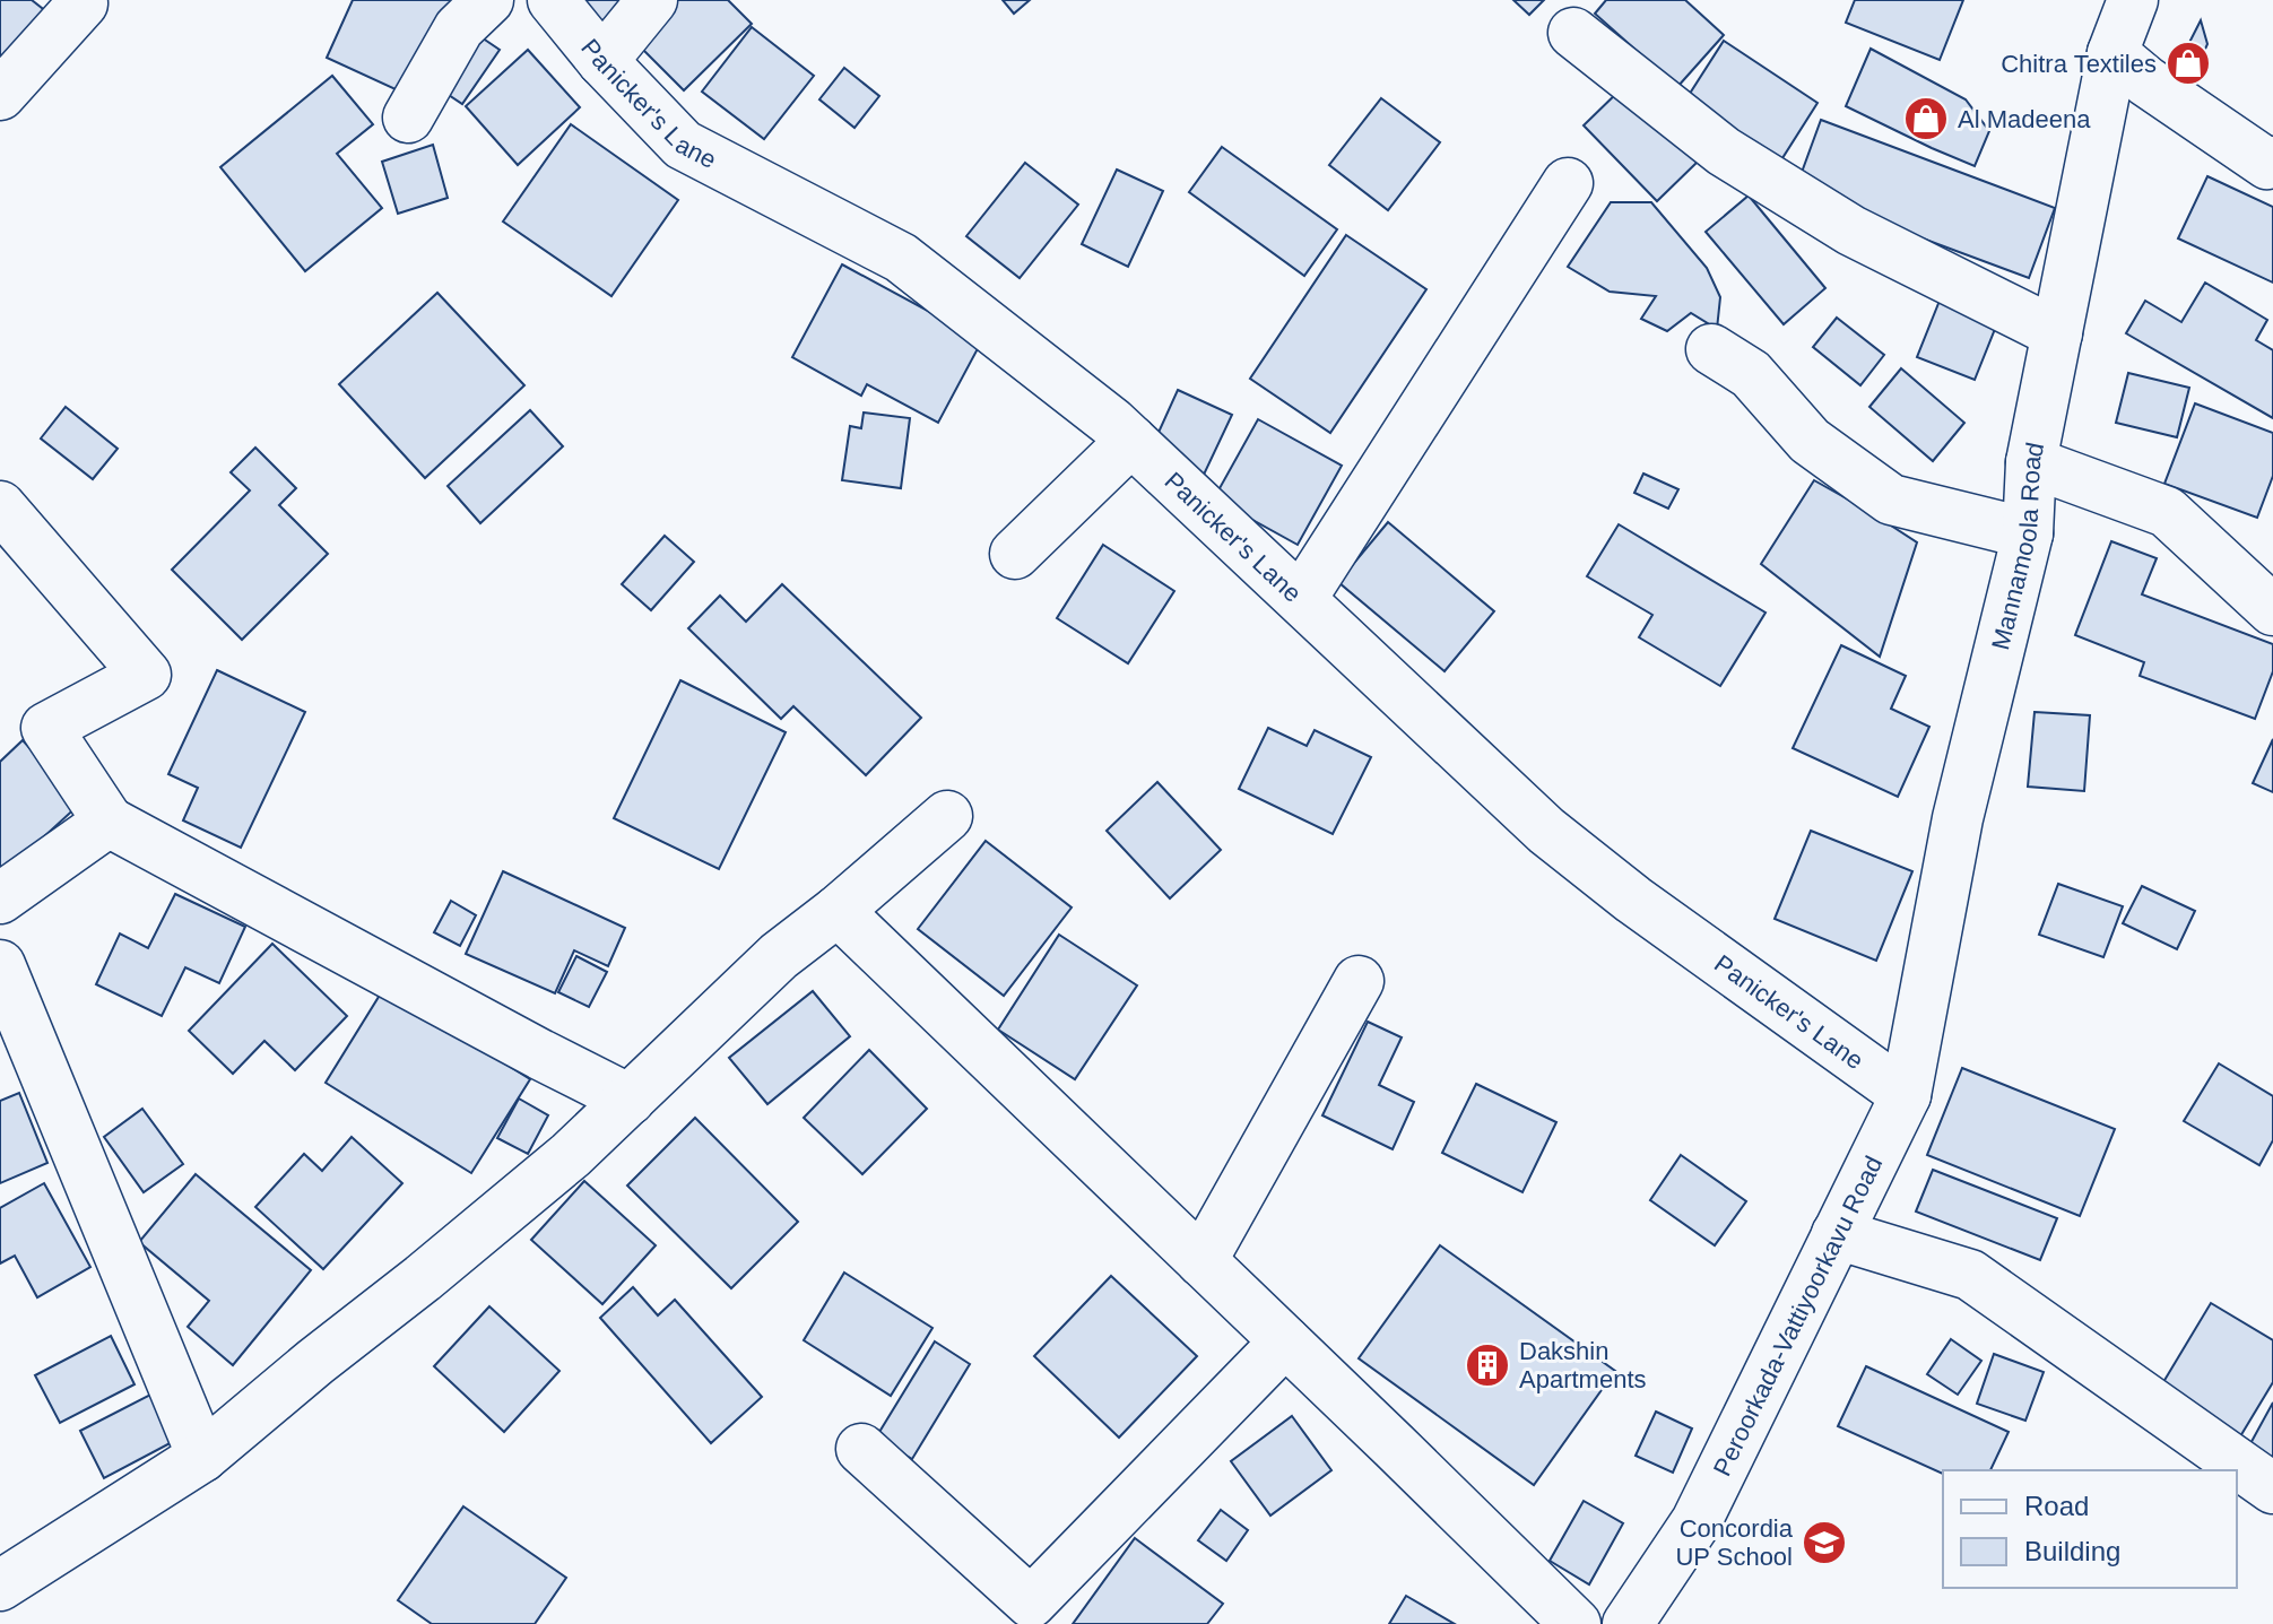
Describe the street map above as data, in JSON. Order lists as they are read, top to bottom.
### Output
{
  "streets": {
    "street": ["Panicker's Lane", "Mannamoola Road", "Peroorkada-Vattiyoorkavu Road"]
  },
  "crossings": [
    ["Panicker's Lane", "Mannamoola Road"],
    ["Panicker's Lane", "Peroorkada-Vattiyoorkavu Road"],
    ["Mannamoola Road", "Peroorkada-Vattiyoorkavu Road"]
  ],
  "places": {
    "shop": ["Chitra Textiles", "Al Madeena"],
    "building": ["Dakshin Apartments"],
    "school or university": ["Concordia UP School"]
  },
  "legend": ["Road", "Building"]
}
